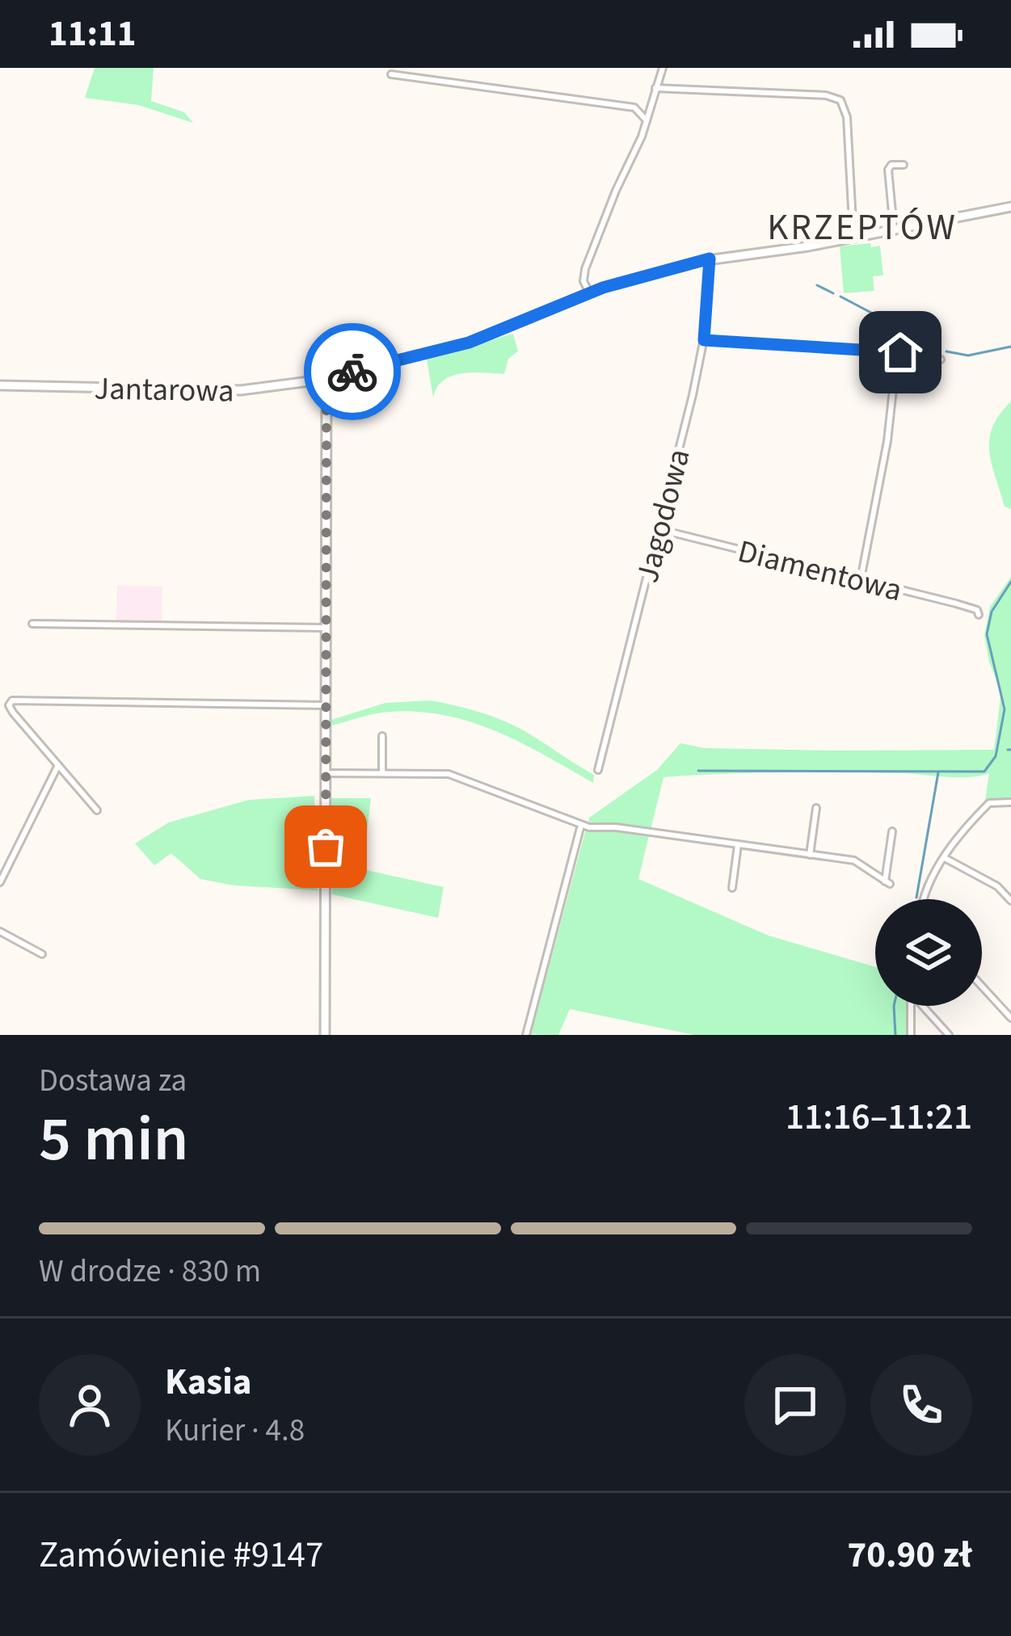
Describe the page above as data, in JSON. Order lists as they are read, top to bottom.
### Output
{
  "streets": {
    "street": ["Jantarowa", "Jagodowa", "Diamentowa"]
  },
  "crossings": [
    ["Jantarowa", "Jagodowa"],
    ["Jagodowa", "Diamentowa"]
  ],
  "districts": ["KRZEPTÓW"],
  "page": {
    "status": "11:11",
    "heading": ["5 min", "Dostawa za", "11:16–11:21"],
    "panel": [
      "Kasia",
      "Kurier · 4.8",
      "Zamówienie #9147",
      "70.90 zł"
    ],
    "bar": "W drodze · 830 m"
  }
}
